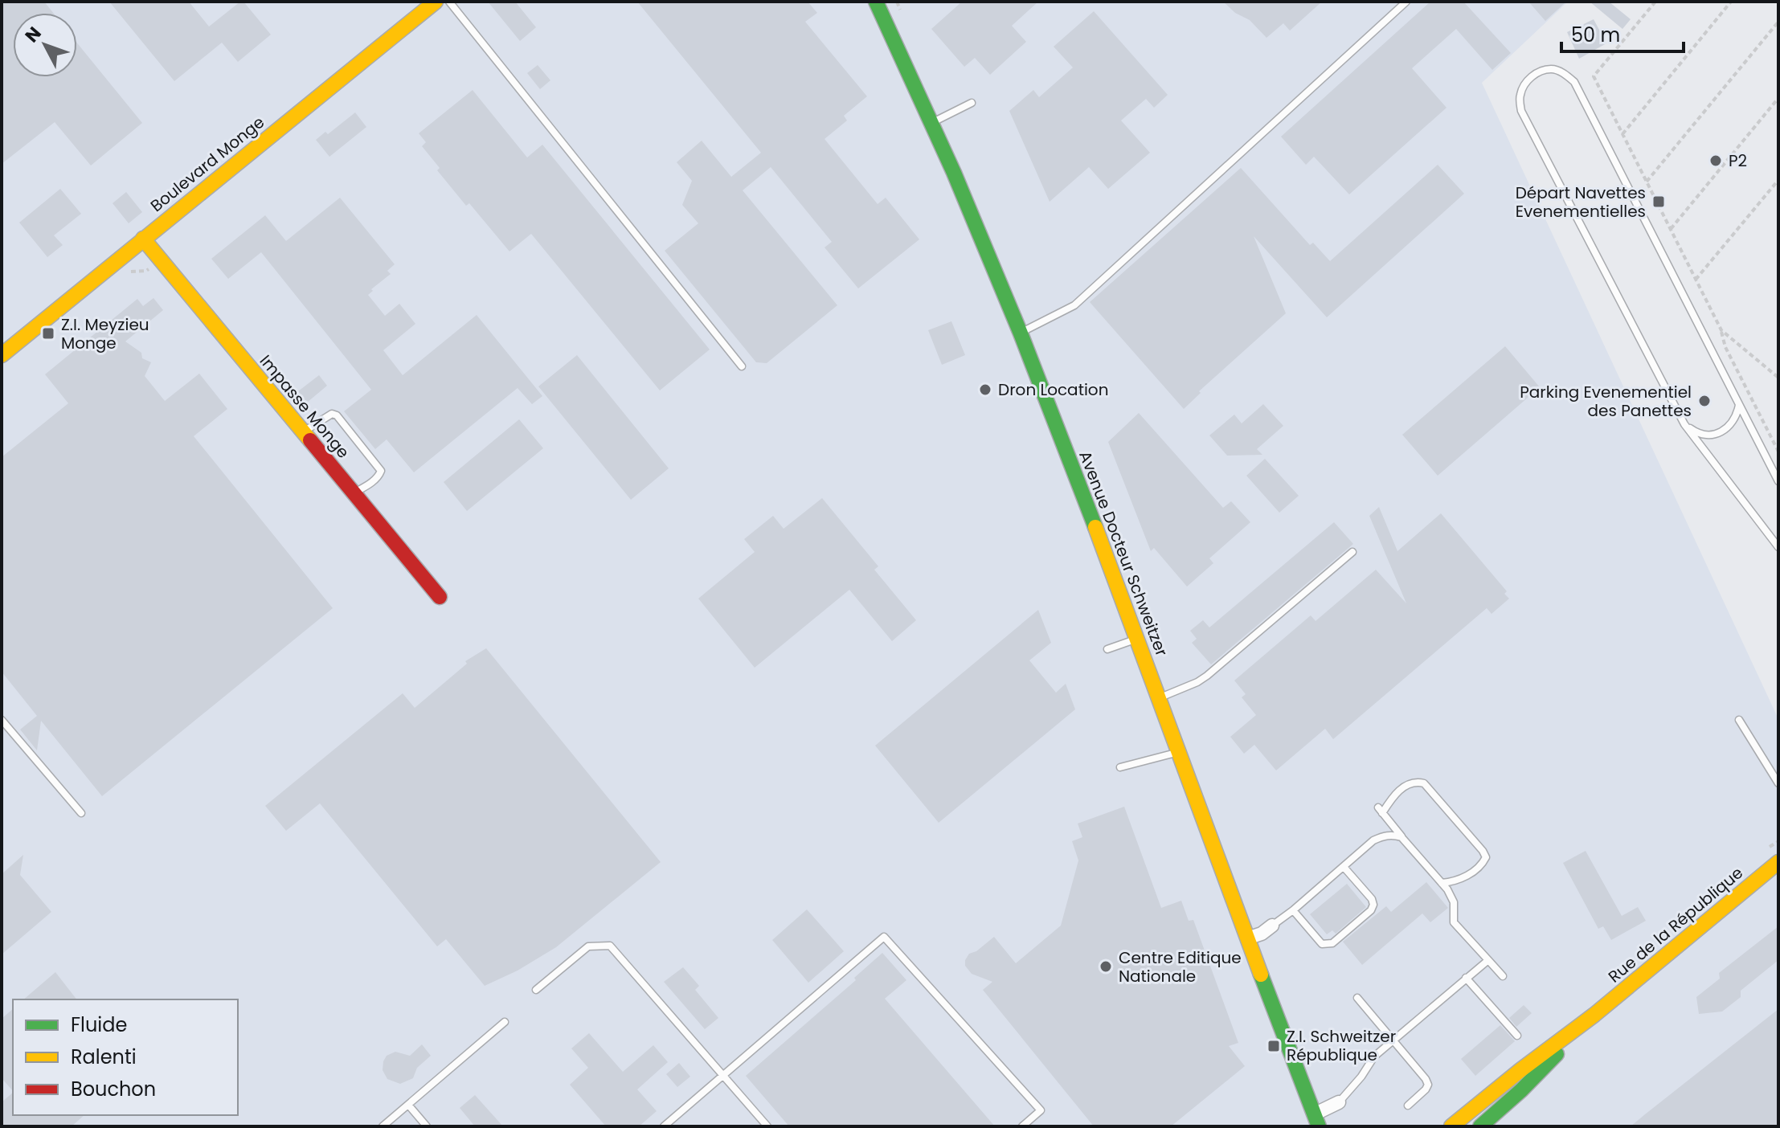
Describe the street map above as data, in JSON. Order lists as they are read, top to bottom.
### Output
{
  "streets": {
    "street": [
      "Boulevard Monge",
      "Impasse Monge",
      "Avenue Docteur Schweitzer",
      "Rue de la République"
    ]
  },
  "crossings": [
    ["Boulevard Monge", "Impasse Monge"]
  ],
  "places": {
    "other": [
      "P2",
      "Dron Location",
      "Parking Evenementiel des Panettes",
      "Centre Editique Nationale"
    ],
    "transit": ["Départ Navettes Evenementielles", "Z.I. Meyzieu Monge", "Z.I. Schweitzer République"]
  },
  "legend": ["Fluide", "Ralenti", "Bouchon"],
  "scale_bar": "50 m",
  "north": "top left"
}
